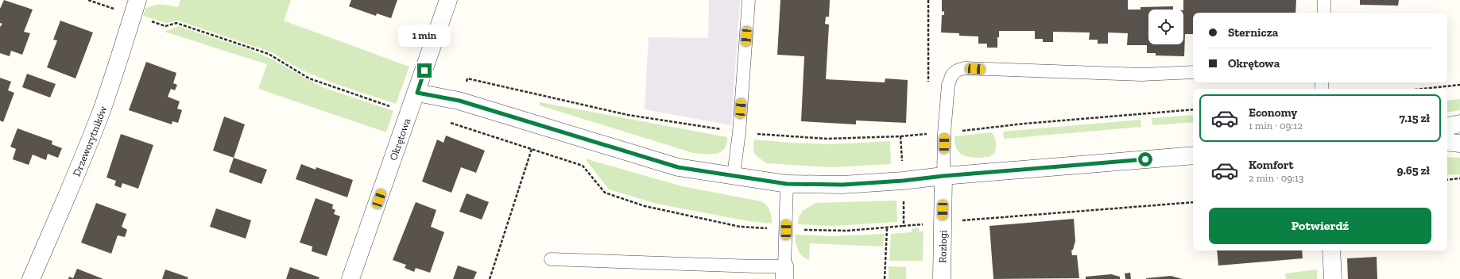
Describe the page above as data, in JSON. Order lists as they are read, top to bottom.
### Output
{
  "streets": {
    "street": ["Okrętowa", "Drzeworytników", "Rozłogi"]
  },
  "page": {
    "banner": ["Sternicza", "Okrętowa"],
    "bubble": "1 min",
    "list": [
      {
        "name": "Economy",
        "note": "1 min · 09:12",
        "value": "7.15 zł"
      },
      {
        "name": "Komfort",
        "note": "2 min · 09:13",
        "value": "9.65 zł"
      }
    ],
    "buttons": "Potwierdź"
  }
}
